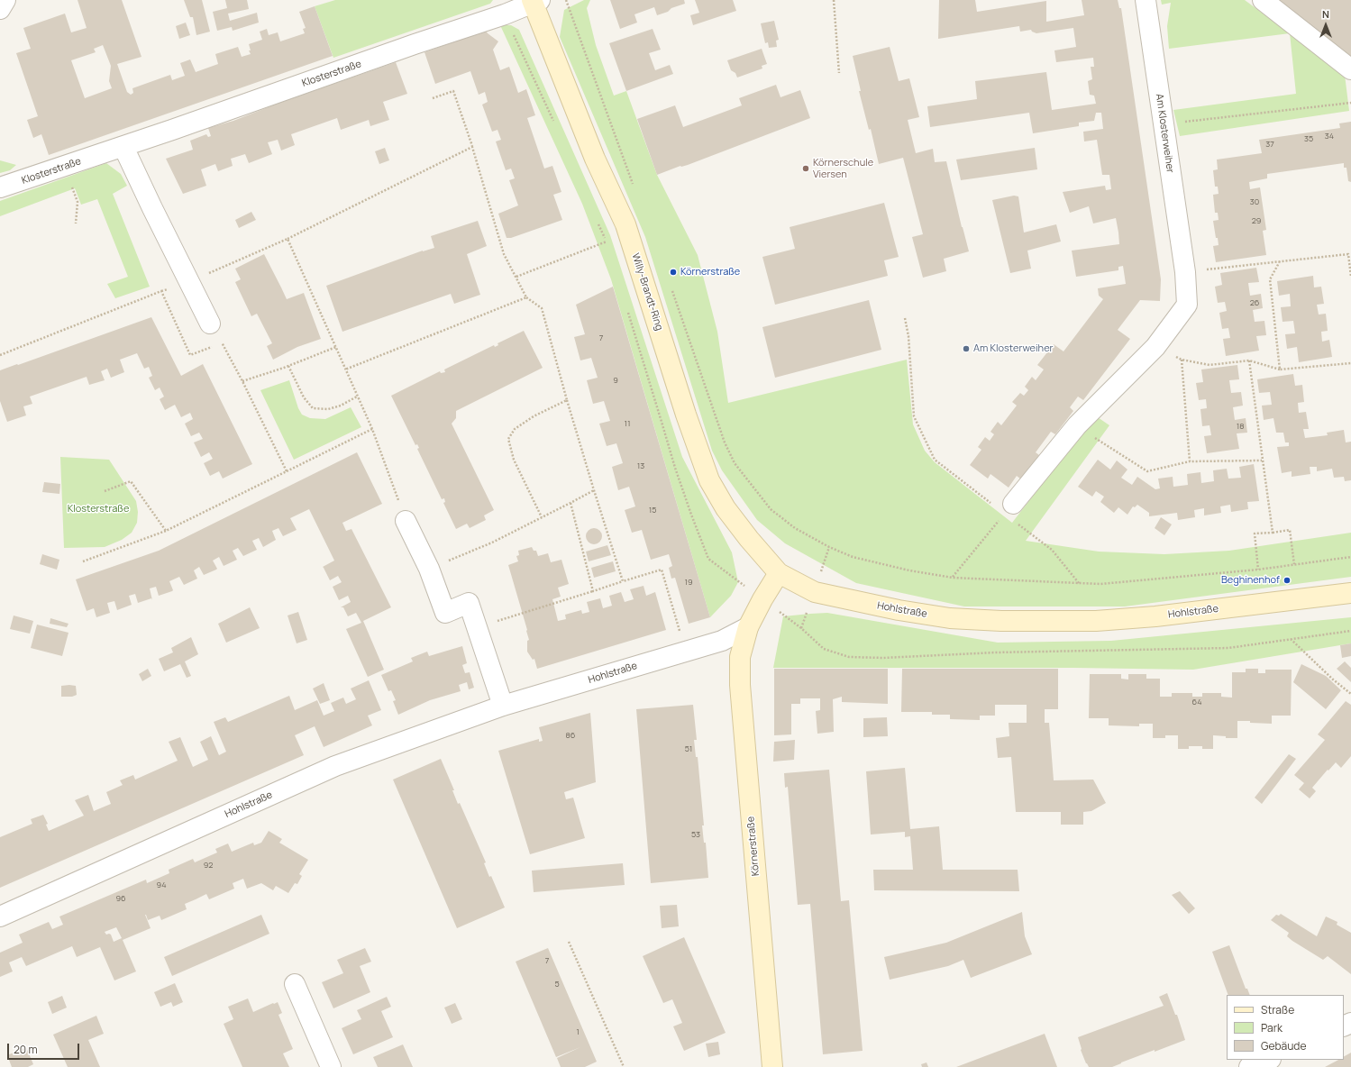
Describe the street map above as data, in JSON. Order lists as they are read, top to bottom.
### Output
{
  "streets": {
    "main road": ["Willy-Brandt-Ring", "Hohlstraße", "Körnerstraße"],
    "street": ["Klosterstraße", "Am Klosterweiher"]
  },
  "crossings": [
    ["Klosterstraße", "Willy-Brandt-Ring"],
    ["Willy-Brandt-Ring", "Hohlstraße"],
    ["Hohlstraße", "Körnerstraße"]
  ],
  "parks": ["Klosterstraße"],
  "places": [
    "Körnerschule Viersen",
    "Körnerstraße",
    "Am Klosterweiher",
    "Beghinenhof"
  ],
  "house_numbers": [
    "34",
    "35",
    "37",
    "30",
    "29",
    "26",
    "7",
    "9",
    "11",
    "18",
    "13",
    "15",
    "19",
    "64",
    "86",
    "51",
    "53",
    "92",
    "94",
    "96",
    "7",
    "5",
    "1"
  ],
  "legend": ["Straße", "Park", "Gebäude"],
  "scale_bar": "20 m",
  "north": "top"
}
